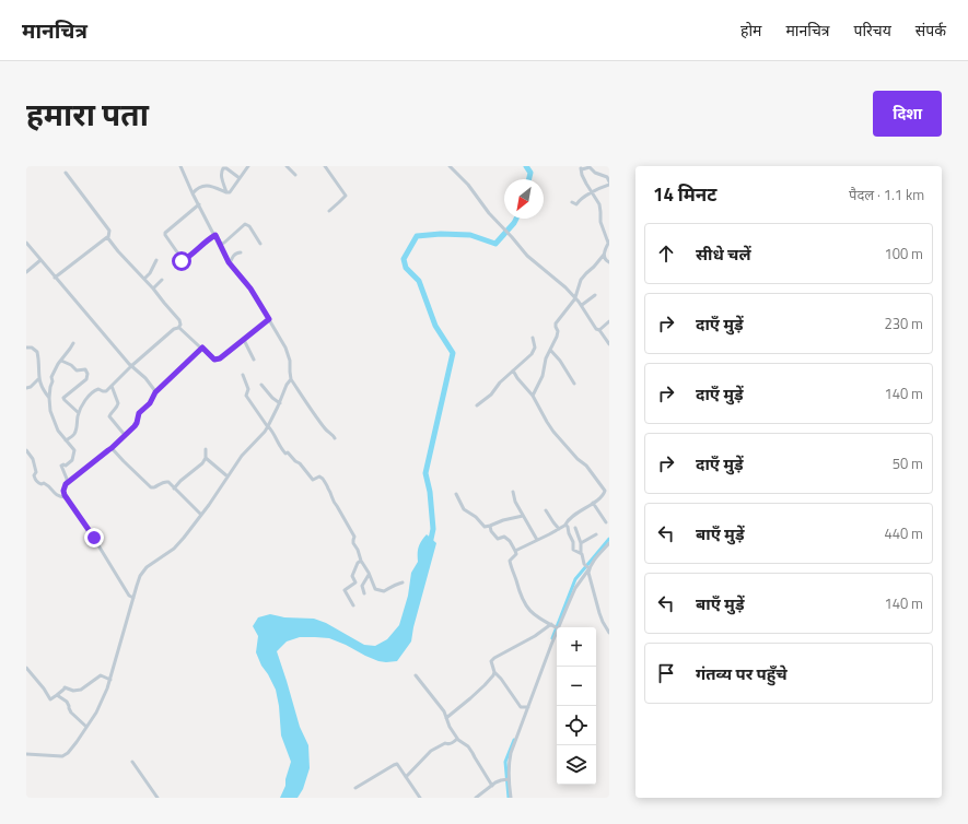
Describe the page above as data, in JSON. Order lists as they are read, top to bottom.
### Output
{
  "north": "bottom left",
  "page": {
    "header": "मानचित्र",
    "nav": [
      "होम",
      "मानचित्र",
      "परिचय",
      "संपर्क"
    ],
    "title": "हमारा पता",
    "buttons": "दिशा",
    "heading": ["14 मिनट", "पैदल · 1.1 km"],
    "list": [
      ["सीधे चलें", "100 m"],
      ["दाएँ मुड़ें", "230 m"],
      ["दाएँ मुड़ें", "140 m"],
      ["दाएँ मुड़ें", "50 m"],
      ["बाएँ मुड़ें", "440 m"],
      ["बाएँ मुड़ें", "140 m"],
      "गंतव्य पर पहुँचे"
    ],
    "map_buttons": ["+", "−"]
  }
}
